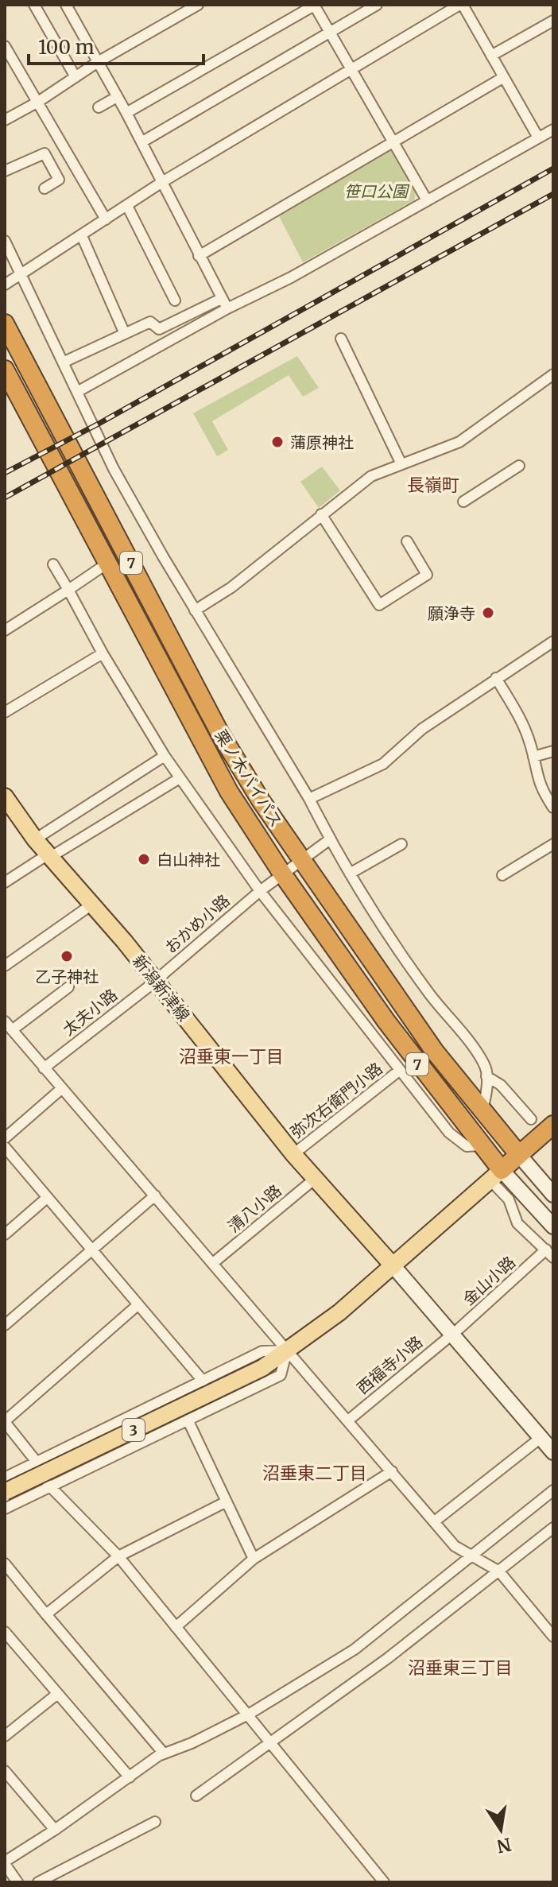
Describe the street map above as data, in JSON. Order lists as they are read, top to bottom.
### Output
{
  "streets": {
    "highway": ["7", "栗ノ木バイパス"],
    "main road": ["新潟新津線", "3"],
    "street": [
      "おかめ小路",
      "太夫小路",
      "弥次右衛門小路",
      "清八小路",
      "金山小路",
      "西福寺小路"
    ]
  },
  "crossings": [
    ["栗ノ木バイパス", "おかめ小路"],
    ["栗ノ木バイパス", "3"],
    ["おかめ小路", "新潟新津線"],
    ["おかめ小路", "太夫小路"],
    ["新潟新津線", "太夫小路"],
    ["新潟新津線", "弥次右衛門小路"],
    ["新潟新津線", "清八小路"],
    ["新潟新津線", "3"],
    ["金山小路", "西福寺小路"]
  ],
  "districts": [
    "長嶺町",
    "沼垂東一丁目",
    "沼垂東二丁目",
    "沼垂東三丁目"
  ],
  "parks": ["笹口公園"],
  "places": [
    "蒲原神社",
    "願浄寺",
    "白山神社",
    "乙子神社"
  ],
  "scale_bar": "100 m",
  "north": "bottom"
}
